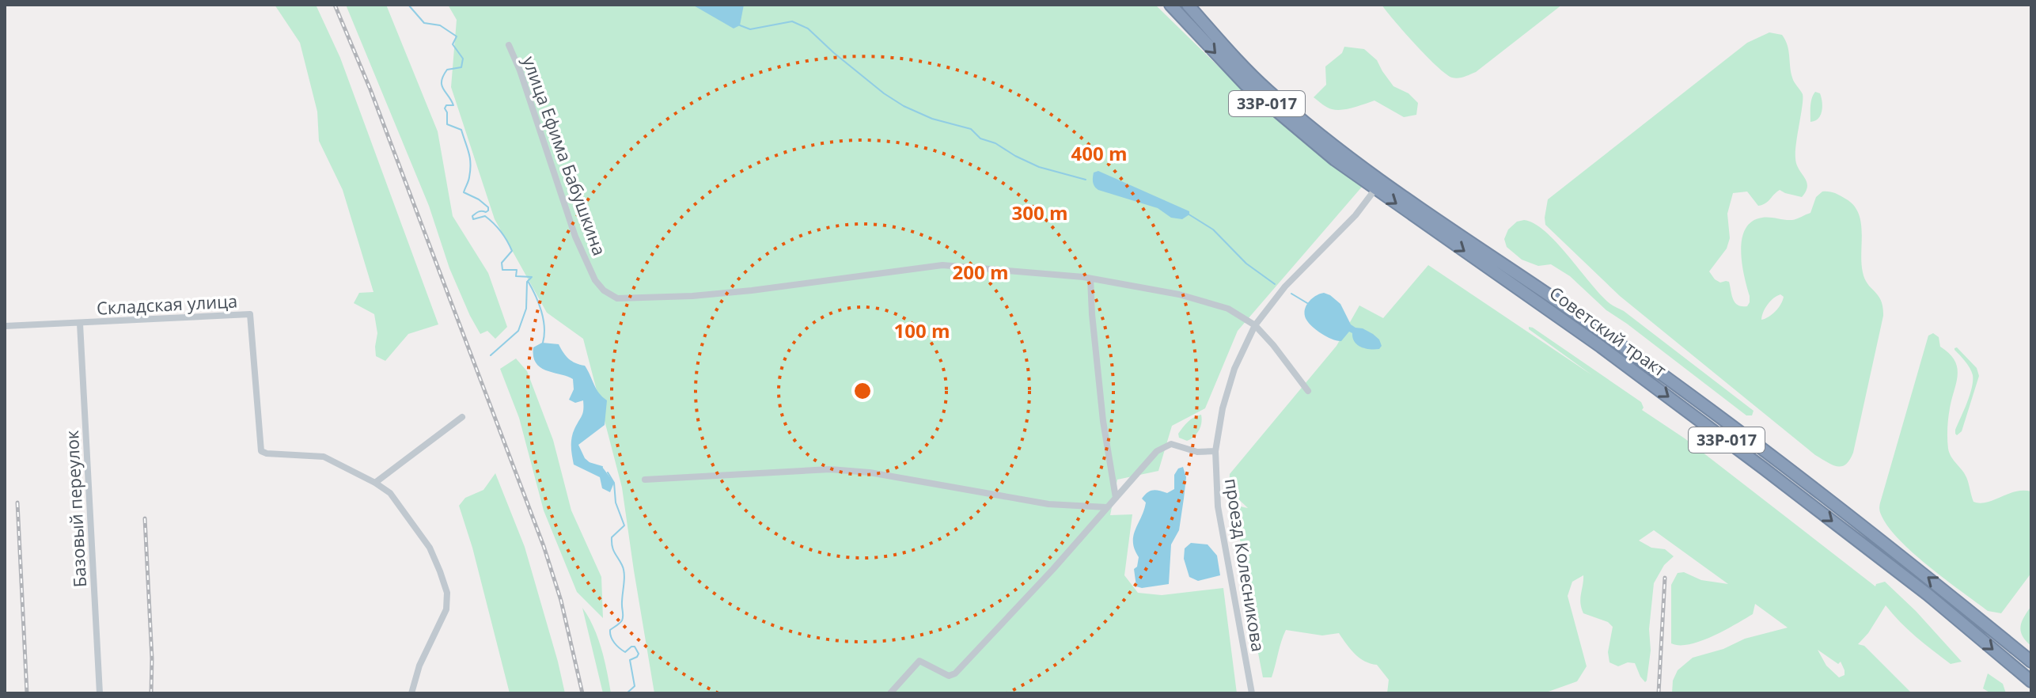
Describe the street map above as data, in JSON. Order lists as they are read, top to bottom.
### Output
{
  "streets": {
    "highway": ["33Р-017", "Советский тракт"],
    "street": [
      "улица Ефима Бабушкина",
      "Складская улица",
      "Базовый переулок",
      "проезд Колесникова"
    ]
  },
  "crossings": [
    ["Складская улица", "Базовый переулок"],
    ["Советский тракт", "проезд Колесникова"]
  ],
  "rings": [
    "400 m",
    "300 m",
    "200 m",
    "100 m"
  ]
}
